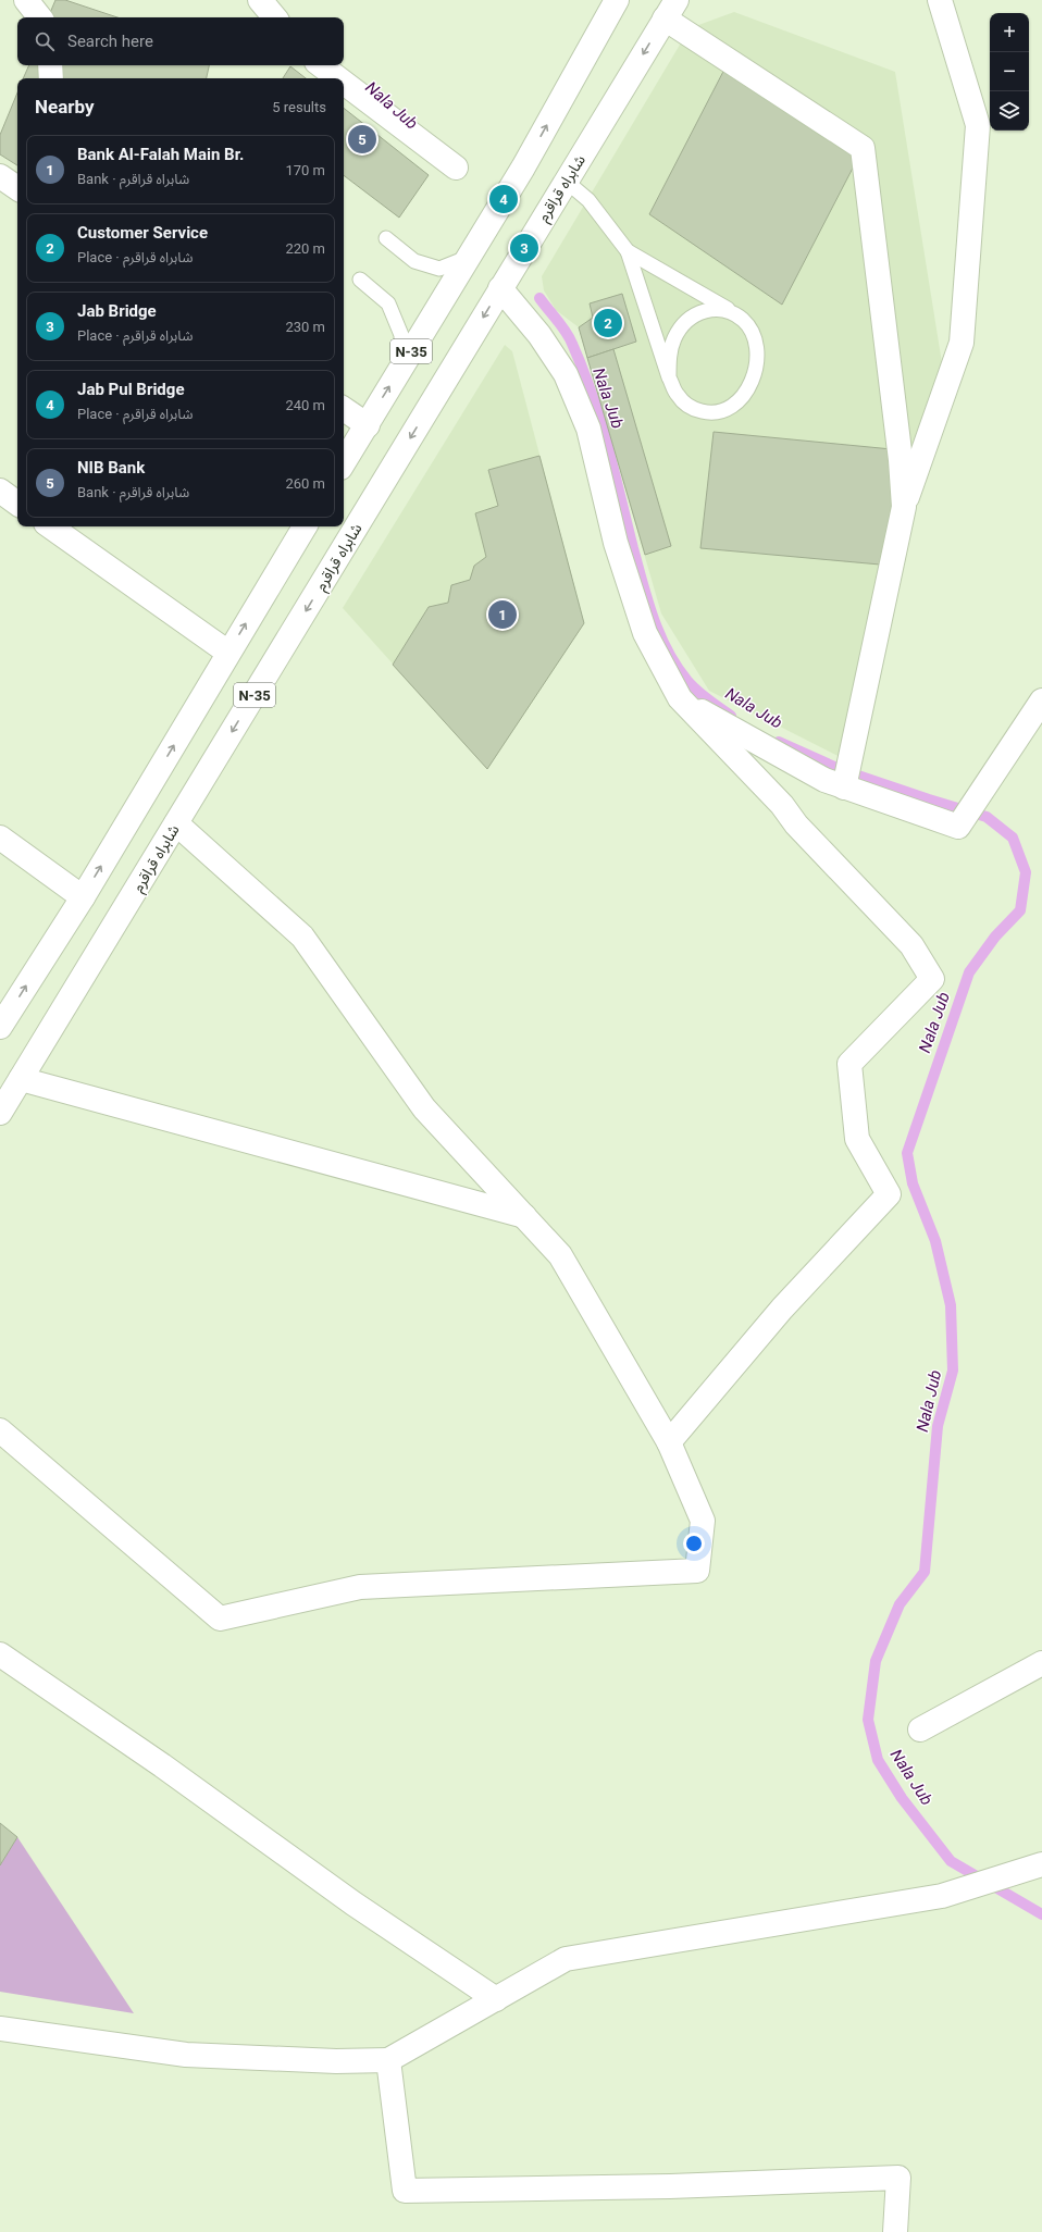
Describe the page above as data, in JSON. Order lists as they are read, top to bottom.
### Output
{
  "streets": {
    "main road": ["شاہراہ قراقرم", "N-35"]
  },
  "water": ["Nala Jub"],
  "page": {
    "map_buttons": ["+", "−"],
    "search": "Search here",
    "heading": ["Nearby", "5 results"],
    "pins": [
      "5",
      "4",
      "3",
      "2",
      "1"
    ],
    "list": [
      {
        "mark": "1",
        "name": "Bank Al-Falah Main Br.",
        "note": "Bank · شاہراہ قراقرم",
        "value": "170 m"
      },
      {
        "mark": "2",
        "name": "Customer Service",
        "note": "Place · شاہراہ قراقرم",
        "value": "220 m"
      },
      {
        "mark": "3",
        "name": "Jab Bridge",
        "note": "Place · شاہراہ قراقرم",
        "value": "230 m"
      },
      {
        "mark": "4",
        "name": "Jab Pul Bridge",
        "note": "Place · شاہراہ قراقرم",
        "value": "240 m"
      },
      {
        "mark": "5",
        "name": "NIB Bank",
        "note": "Bank · شاہراہ قراقرم",
        "value": "260 m"
      }
    ]
  }
}
